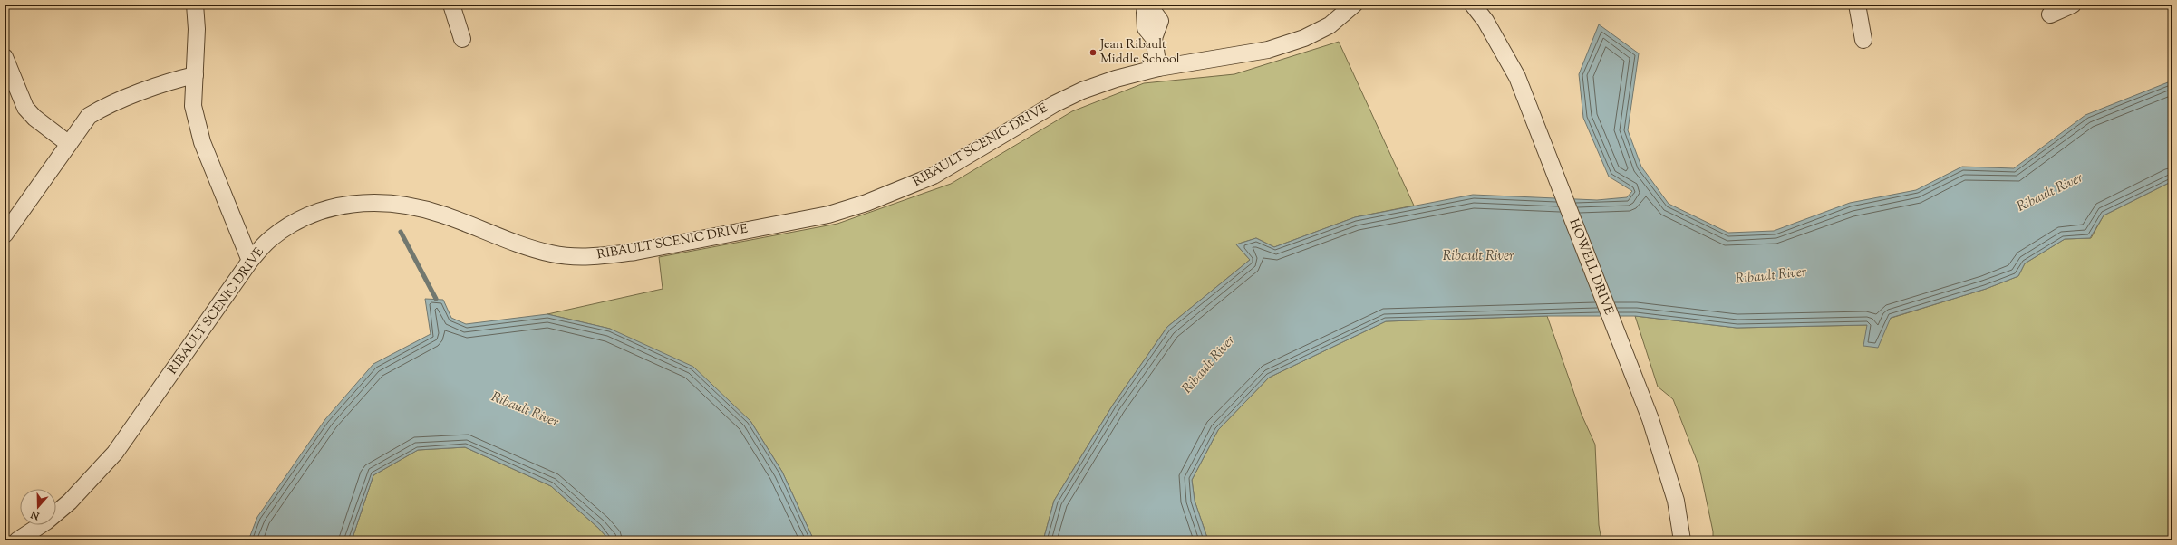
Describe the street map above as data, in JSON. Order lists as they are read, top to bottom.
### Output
{
  "streets": {
    "street": ["RIBAULT SCENIC DRIVE", "HOWELL DRIVE"]
  },
  "water": ["Ribault River"],
  "places": ["Jean Ribault Middle School"],
  "north": "bottom"
}
